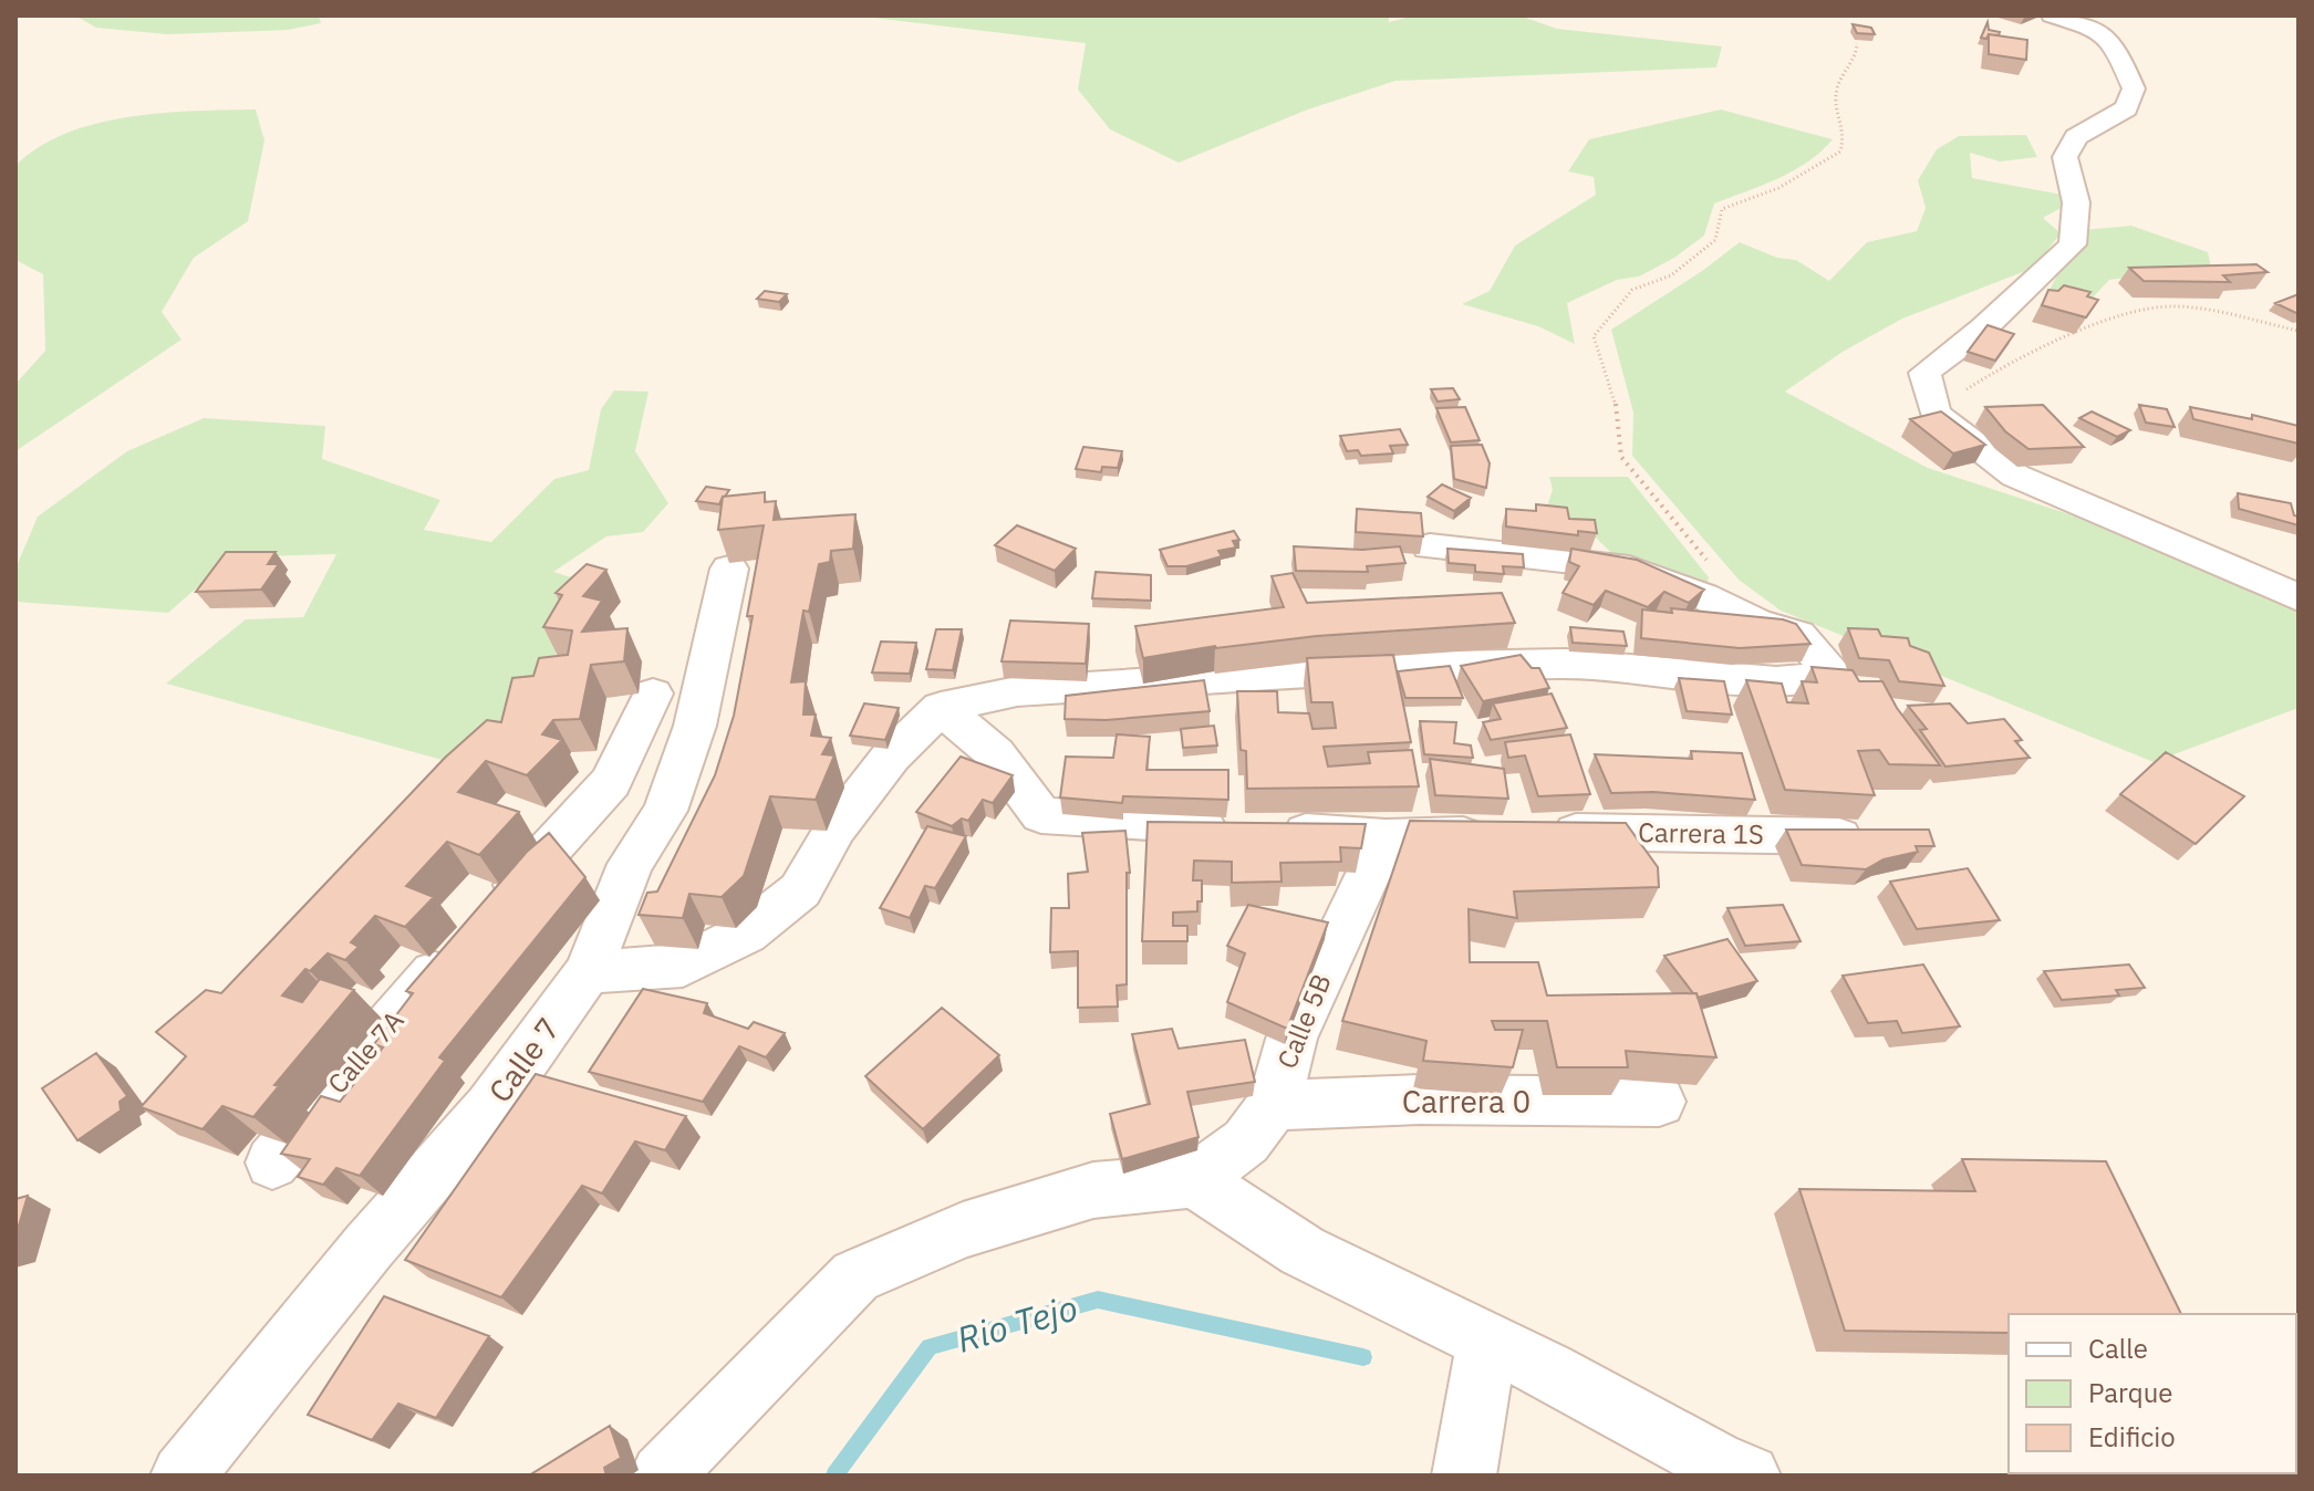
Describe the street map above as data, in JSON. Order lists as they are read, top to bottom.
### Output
{
  "streets": {
    "street": [
      "Carrera 1S",
      "Calle 5B",
      "Calle 7A",
      "Calle 7",
      "Carrera 0"
    ]
  },
  "crossings": [
    ["Carrera 1S", "Calle 5B"],
    ["Calle 5B", "Carrera 0"]
  ],
  "water": ["Rio Tejo"],
  "legend": ["Calle", "Parque", "Edificio"]
}
